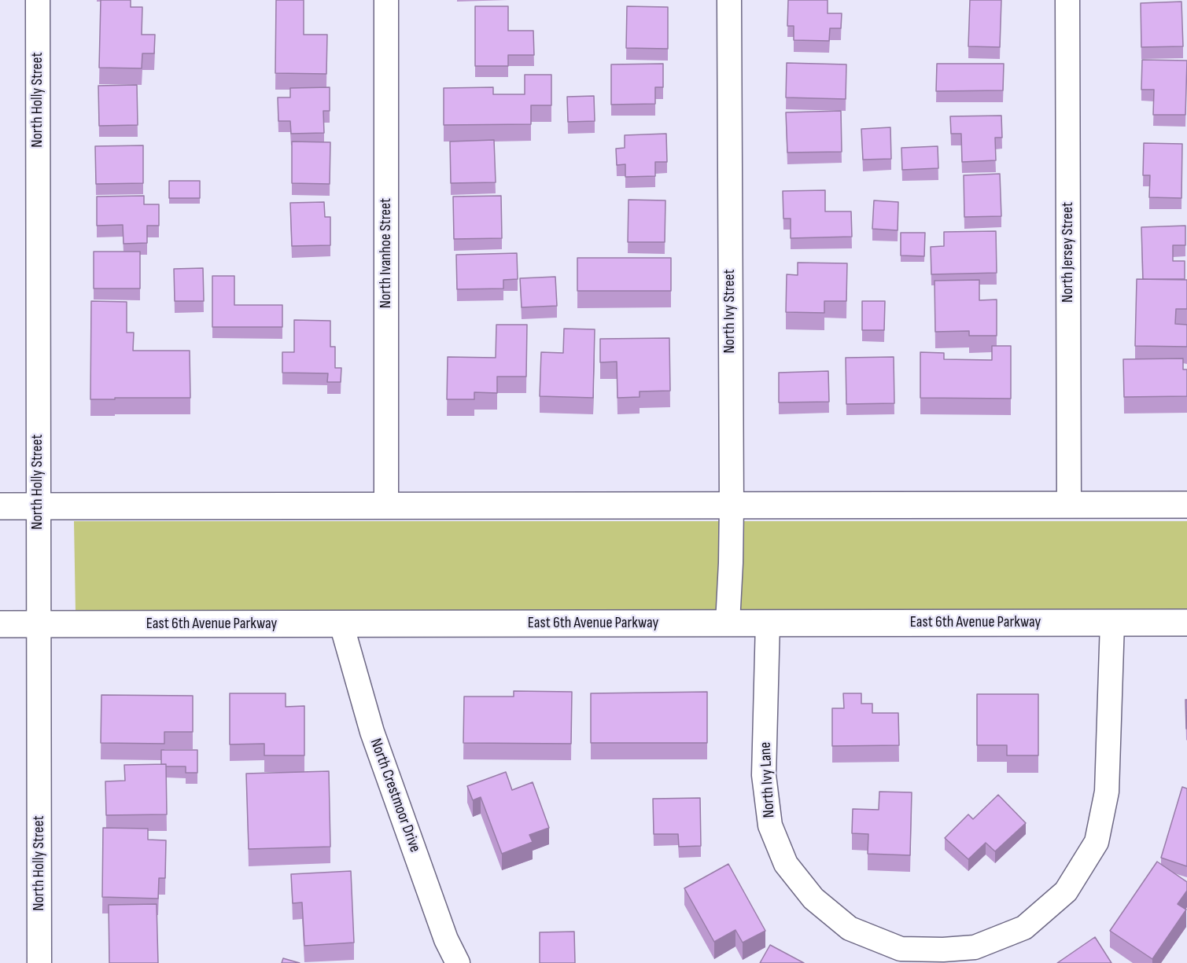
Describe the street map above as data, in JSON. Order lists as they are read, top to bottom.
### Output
{
  "streets": {
    "main road": ["East 6th Avenue Parkway"],
    "street": [
      "North Holly Street",
      "North Jersey Street",
      "North Ivanhoe Street",
      "North Ivy Street",
      "North Ivy Lane",
      "North Crestmoor Drive"
    ]
  },
  "crossings": [
    ["North Holly Street", "East 6th Avenue Parkway"],
    ["North Ivy Street", "East 6th Avenue Parkway"],
    ["East 6th Avenue Parkway", "North Ivy Lane"],
    ["East 6th Avenue Parkway", "North Crestmoor Drive"]
  ]
}
